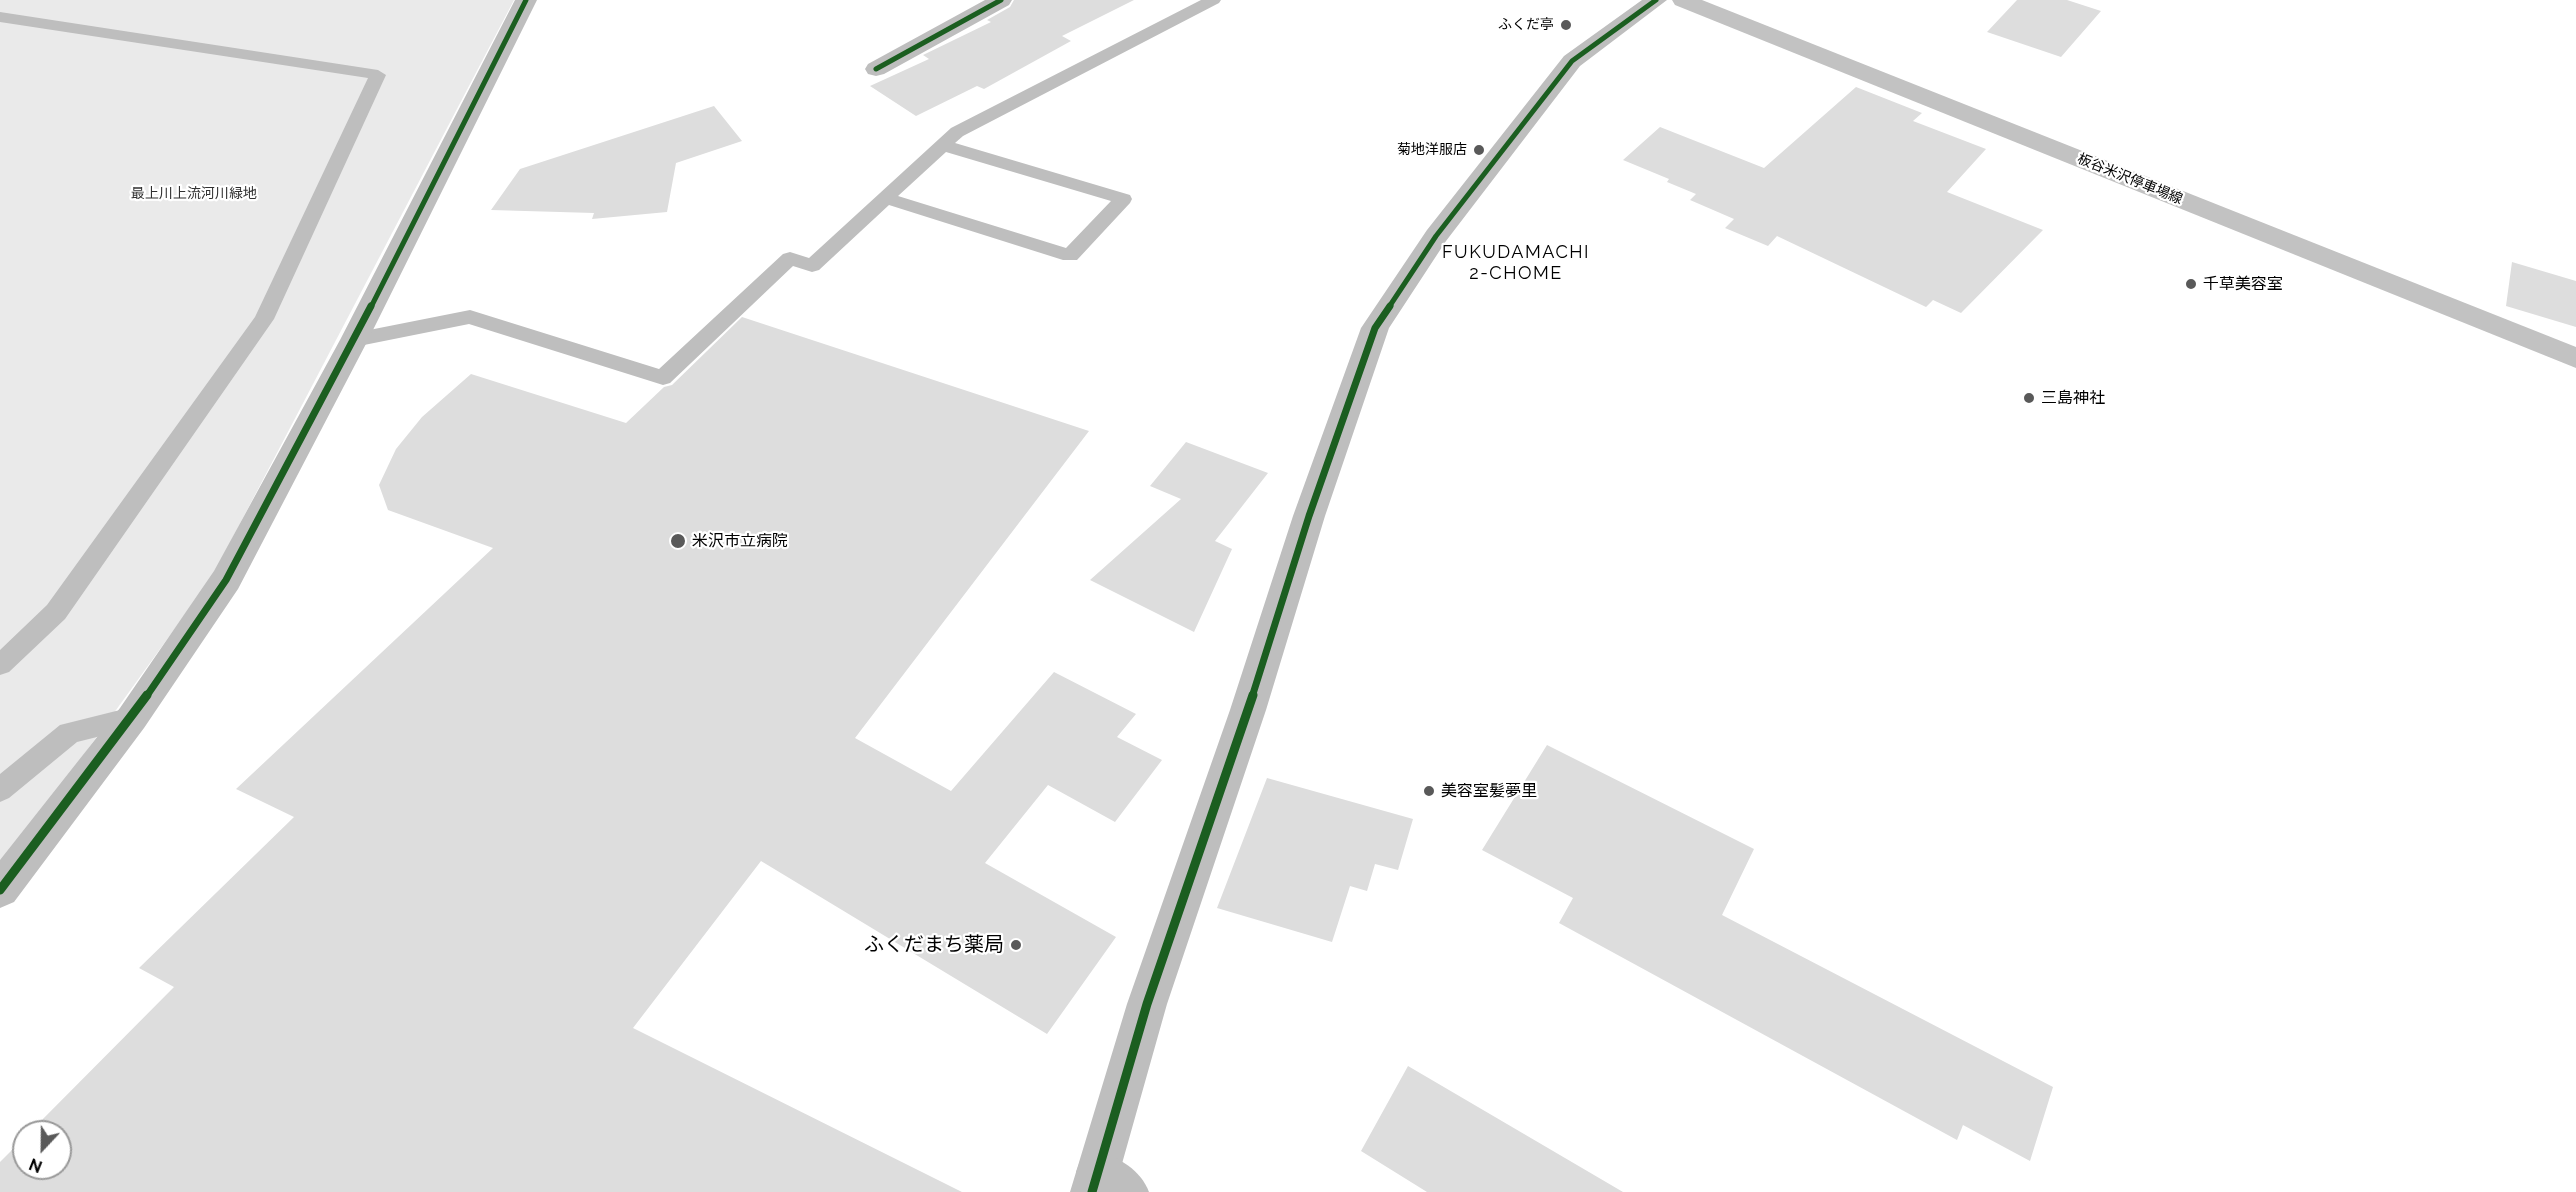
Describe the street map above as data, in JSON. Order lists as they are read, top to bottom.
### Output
{
  "streets": {
    "main road": ["板谷米沢停車場線"]
  },
  "districts": ["FUKUDAMACHI 2-CHOME"],
  "parks": ["最上川上流河川緑地"],
  "places": [
    "ふくだ亭",
    "菊地洋服店",
    "千草美容室",
    "三島神社",
    "米沢市立病院",
    "美容室髪夢里",
    "ふくだまち薬局"
  ],
  "north": "bottom"
}
